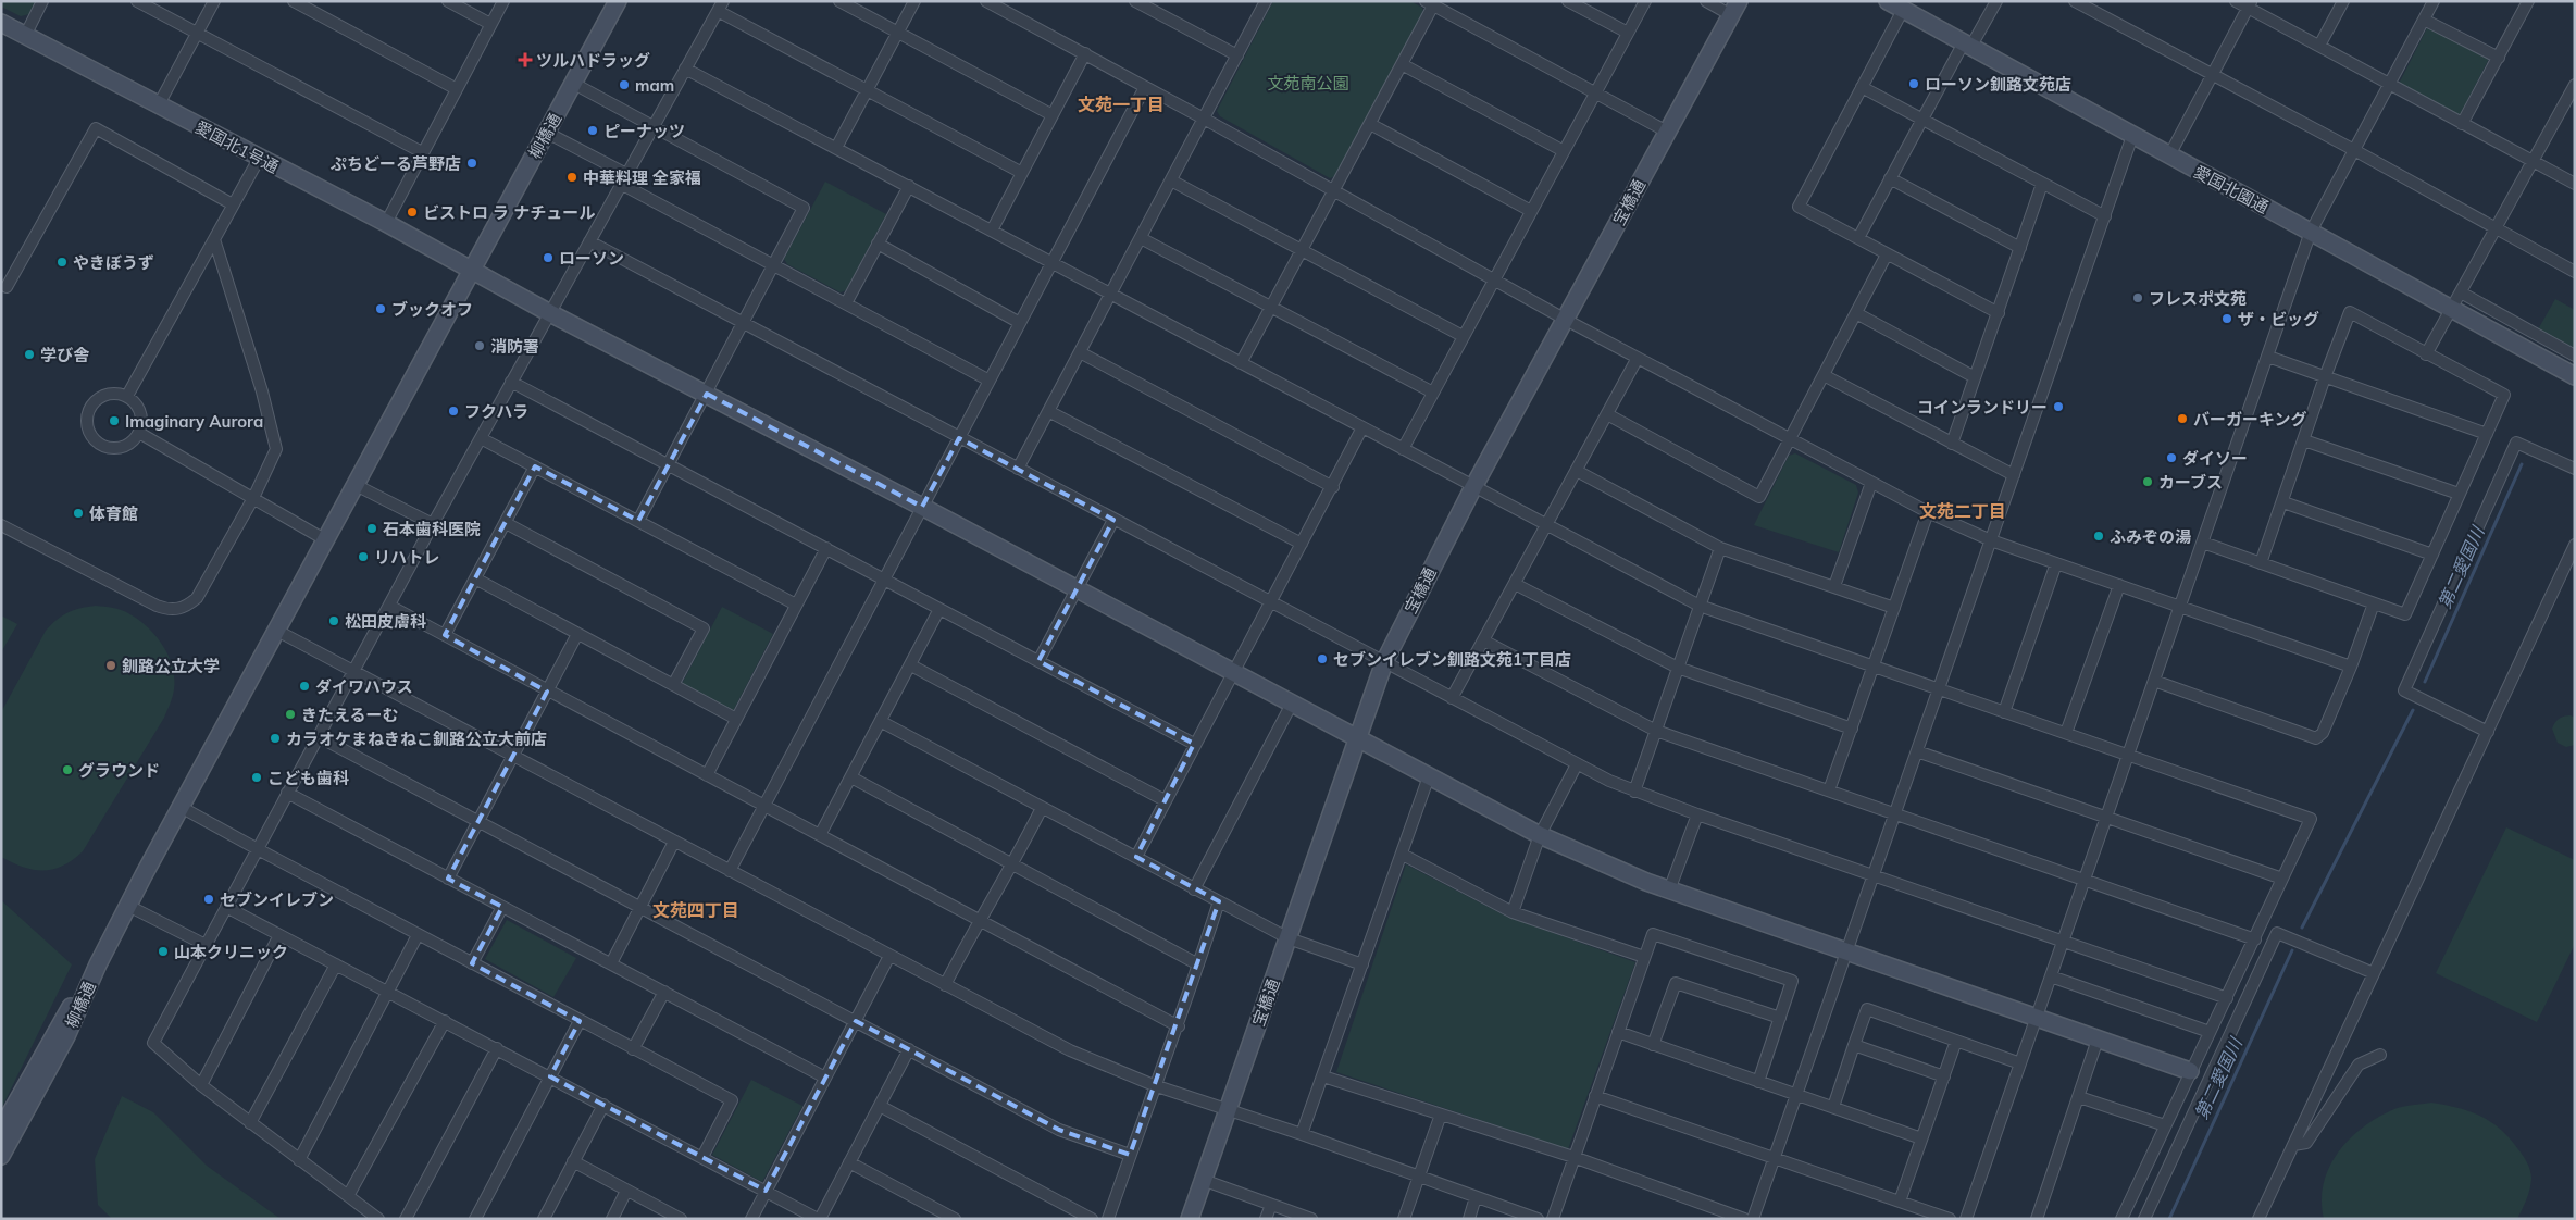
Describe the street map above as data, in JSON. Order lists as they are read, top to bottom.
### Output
{
  "streets": {
    "street": [
      "柳橋通",
      "愛国北1号通",
      "愛国北園通",
      "宝橋通"
    ]
  },
  "crossings": [
    ["柳橋通", "愛国北1号通"],
    ["愛国北1号通", "宝橋通"]
  ],
  "districts": ["文苑一丁目", "文苑二丁目", "文苑四丁目"],
  "water": ["第二愛国川"],
  "parks": ["文苑南公園"],
  "places": {
    "health": ["ツルハドラッグ"],
    "other": [
      "ローソン釧路文苑店",
      "mam",
      "ピーナッツ",
      "ぷちどーる芦野店",
      "中華料理 全家福",
      "ビストロ ラ ナチュール",
      "ローソン",
      "やきぼうず",
      "フレスポ文苑",
      "ブックオフ",
      "ザ・ビッグ",
      "消防署",
      "学び舎",
      "コインランドリー",
      "フクハラ",
      "バーガーキング",
      "Imaginary Aurora",
      "ダイソー",
      "カーブス",
      "体育館",
      "石本歯科医院",
      "ふみぞの湯",
      "リハトレ",
      "松田皮膚科",
      "セブンイレブン釧路文苑1丁目店",
      "釧路公立大学",
      "ダイワハウス",
      "きたえるーむ",
      "カラオケまねきねこ釧路公立大前店",
      "グラウンド",
      "こども歯科",
      "セブンイレブン",
      "山本クリニック"
    ]
  }
}
